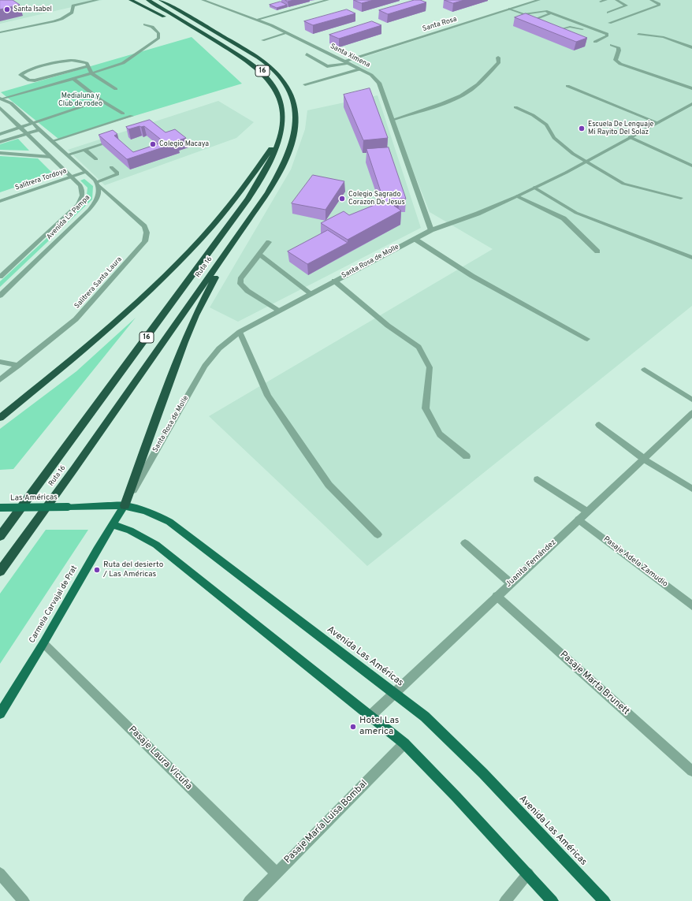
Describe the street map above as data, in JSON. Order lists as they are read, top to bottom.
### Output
{
  "streets": {
    "highway": ["16", "Ruta 16"],
    "main road": ["Las Américas", "Carmela Carvajal de Prat", "Avenida Las Américas"],
    "street": [
      "Santa Rosa",
      "Santa Ximena",
      "Salitrera Tordoya",
      "Avenida La Pampa",
      "Santa Rosa de Molle",
      "Salitrera Santa Laura",
      "Pasaje Adela Zamudio",
      "Juanita Fernández",
      "Pasaje Marta Brunett",
      "Pasaje Laura Vicuña",
      "Pasaje María Luisa Bombal"
    ]
  },
  "crossings": [
    ["Santa Rosa", "Santa Ximena"],
    ["Santa Ximena", "Santa Rosa de Molle"],
    ["Salitrera Tordoya", "Avenida La Pampa"],
    ["Avenida La Pampa", "Salitrera Santa Laura"],
    ["Santa Rosa de Molle", "Carmela Carvajal de Prat"],
    ["Santa Rosa de Molle", "Avenida Las Américas"],
    ["Las Américas", "Avenida Las Américas"],
    ["Pasaje Adela Zamudio", "Juanita Fernández"],
    ["Juanita Fernández", "Avenida Las Américas"],
    ["Juanita Fernández", "Pasaje Marta Brunett"],
    ["Carmela Carvajal de Prat", "Avenida Las Américas"],
    ["Carmela Carvajal de Prat", "Pasaje Laura Vicuña"],
    ["Pasaje Laura Vicuña", "Pasaje María Luisa Bombal"]
  ],
  "parks": ["Medialuna y Club de rodeo"],
  "places": [
    "Santa Isabel",
    "Escuela De Lenguaje Mi Rayito Del Solaz",
    "Colegio Macaya",
    "Colegio Sagrado Corazon De Jesus",
    "Ruta del desierto / Las Américas",
    "Hotel Las america"
  ]
}
